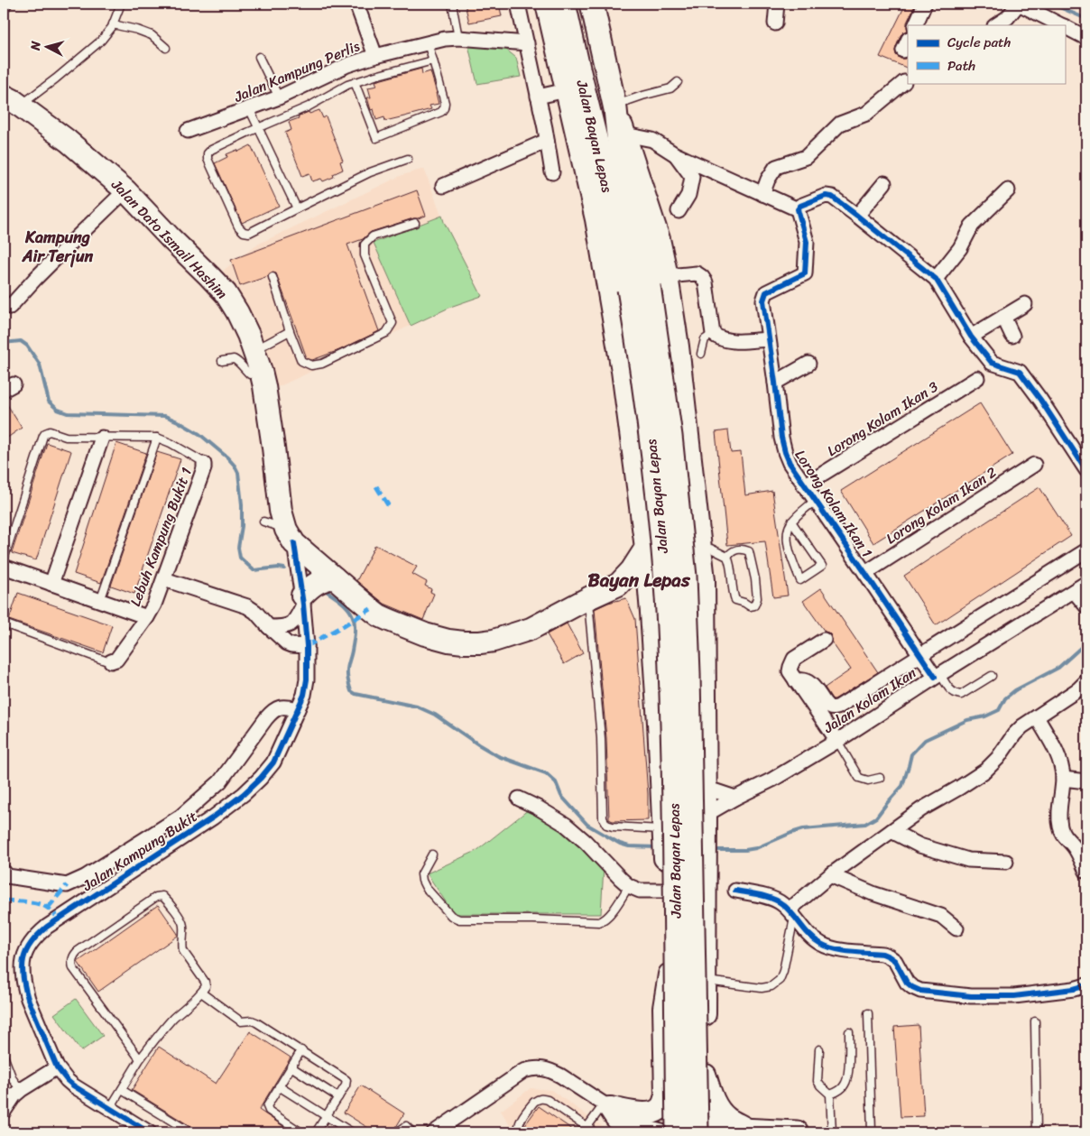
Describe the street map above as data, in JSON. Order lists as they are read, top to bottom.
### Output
{
  "streets": {
    "highway": ["Jalan Bayan Lepas"],
    "main road": ["Jalan Dato Ismail Hashim"],
    "street": [
      "Jalan Kampung Perlis",
      "Lorong Kolam Ikan 3",
      "Lorong Kolam Ikan 1",
      "Lorong Kolam Ikan 2",
      "Lebuh Kampung Bukit 1",
      "Jalan Kolam Ikan",
      "Jalan Kampung Bukit"
    ]
  },
  "crossings": [
    ["Jalan Bayan Lepas", "Jalan Kolam Ikan"],
    ["Jalan Dato Ismail Hashim", "Jalan Kampung Bukit"],
    ["Lorong Kolam Ikan 3", "Lorong Kolam Ikan 1"],
    ["Lorong Kolam Ikan 1", "Lorong Kolam Ikan 2"],
    ["Lorong Kolam Ikan 1", "Jalan Kolam Ikan"]
  ],
  "districts": ["Kampung Air Terjun", "Bayan Lepas"],
  "legend": ["Cycle path", "Path"],
  "north": "left"
}
